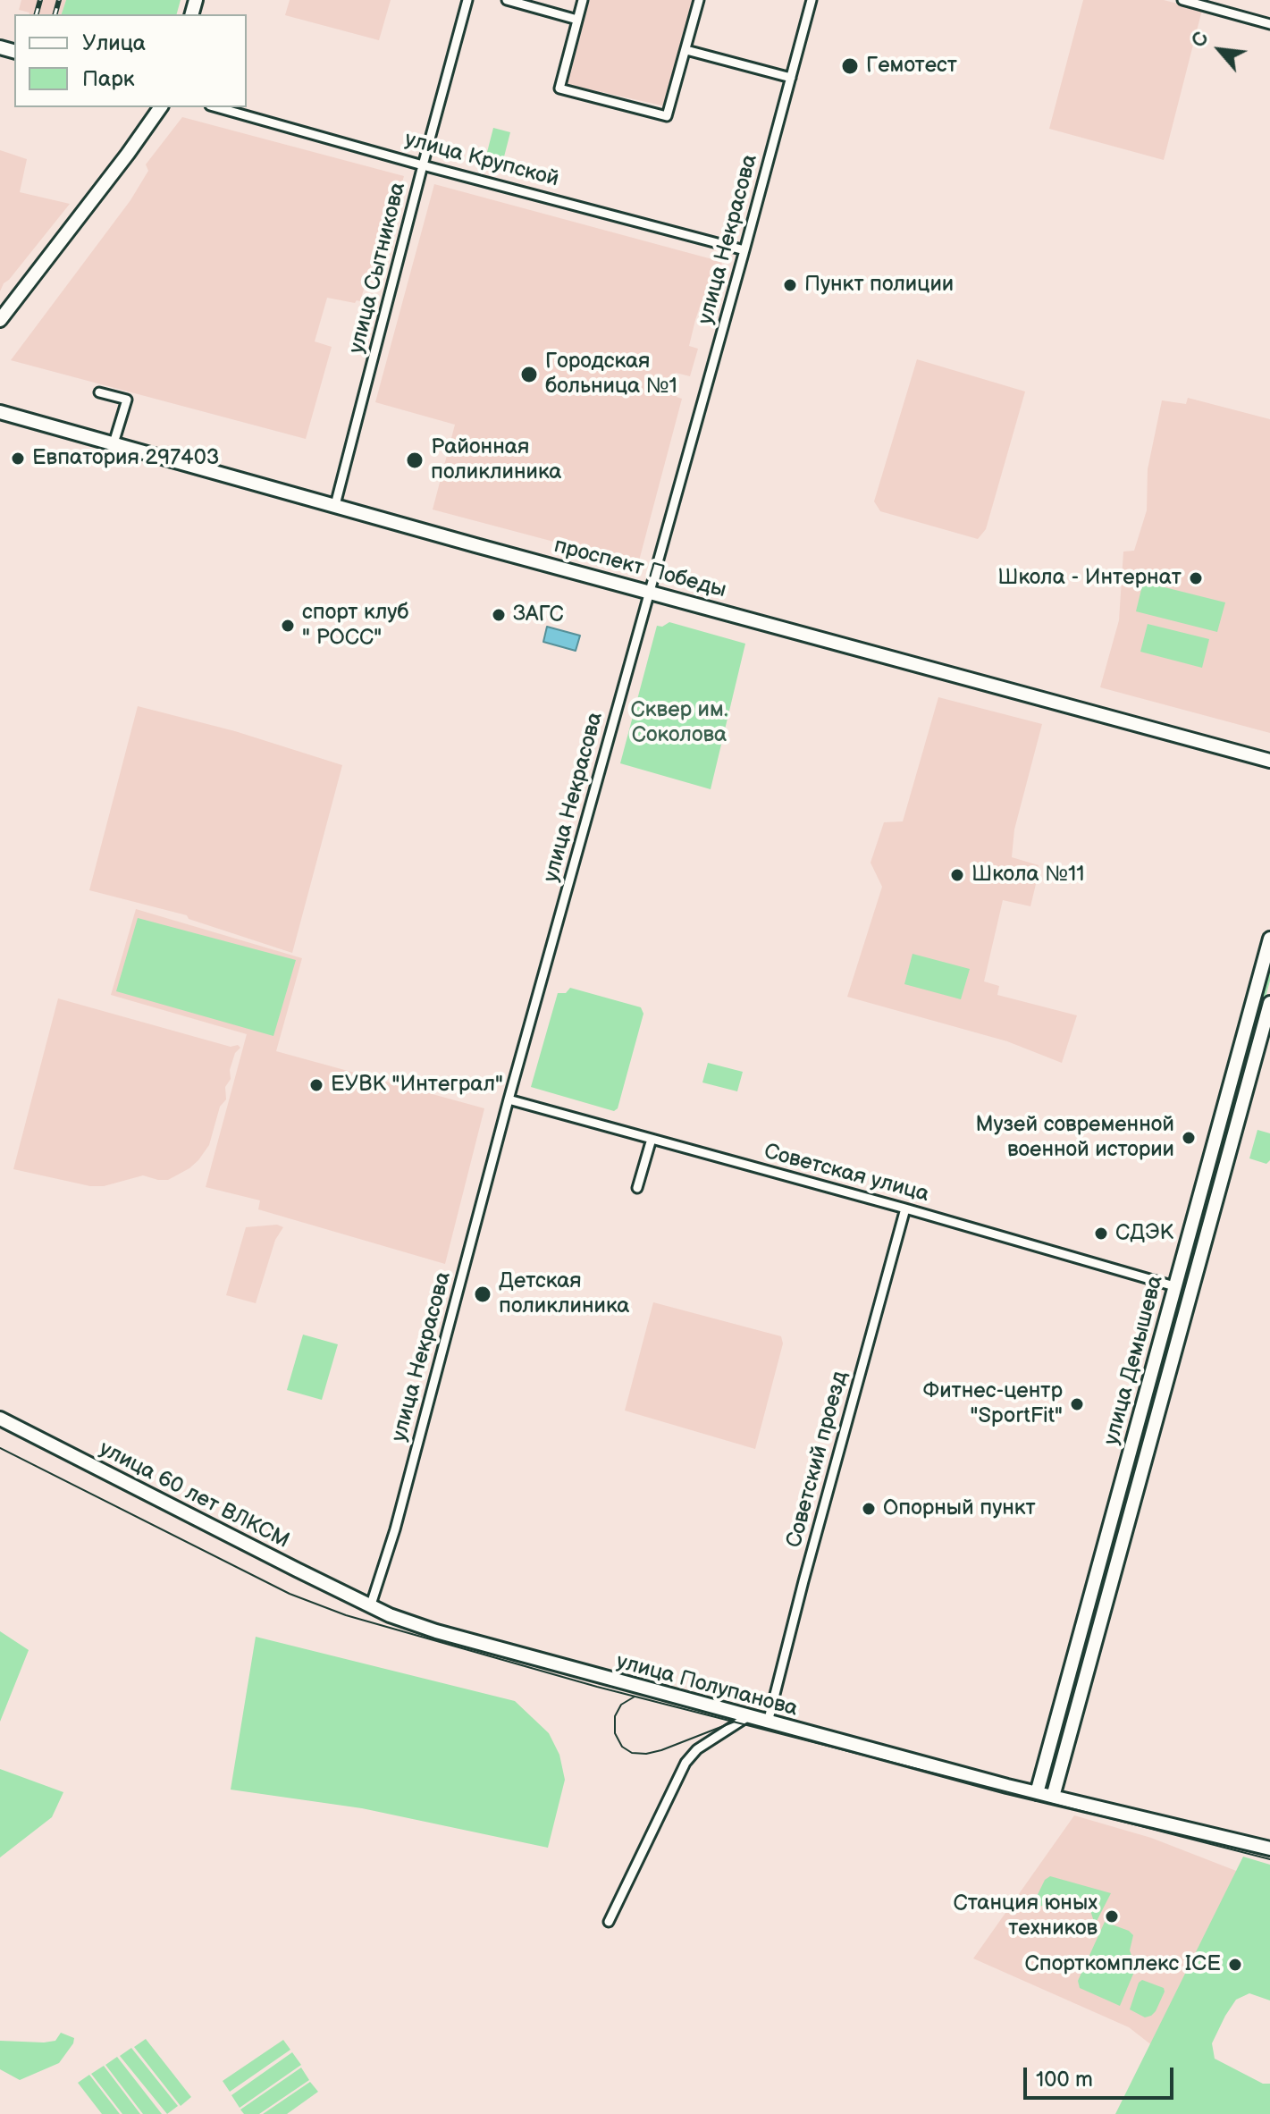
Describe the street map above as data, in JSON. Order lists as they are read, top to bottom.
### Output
{
  "streets": {
    "street": [
      "улица Крупской",
      "улица Некрасова",
      "улица Сытникова",
      "проспект Победы",
      "Советская улица",
      "улица Демышева",
      "Советский проезд",
      "улица 60 лет ВЛКСМ",
      "улица Полупанова"
    ]
  },
  "crossings": [
    ["улица Крупской", "улица Некрасова"],
    ["улица Крупской", "улица Сытникова"],
    ["улица Некрасова", "проспект Победы"],
    ["улица Некрасова", "Советская улица"],
    ["улица Некрасова", "улица 60 лет ВЛКСМ"],
    ["улица Некрасова", "улица Полупанова"],
    ["улица Сытникова", "проспект Победы"],
    ["Советская улица", "улица Демышева"],
    ["Советская улица", "Советский проезд"],
    ["улица Демышева", "улица Полупанова"],
    ["Советский проезд", "улица Полупанова"],
    ["улица 60 лет ВЛКСМ", "улица Полупанова"]
  ],
  "parks": ["Сквер им. Соколова"],
  "places": [
    "Гемотест",
    "Пункт полиции",
    "Городская больница №1",
    "Евпатория 297403",
    "Районная поликлиника",
    "Школа - Интернат",
    "ЗАГС",
    "спорт клуб \" РОСС\"",
    "Школа №11",
    "ЕУВК \"Интеграл\"",
    "Музей современной военной истории",
    "СДЭК",
    "Детская поликлиника",
    "Фитнес-центр \"SportFit\"",
    "Опорный пункт",
    "Станция юных техников",
    "Спорткомплекс ICE"
  ],
  "legend": ["Улица", "Парк"],
  "scale_bar": "100 m",
  "north": "top left"
}
